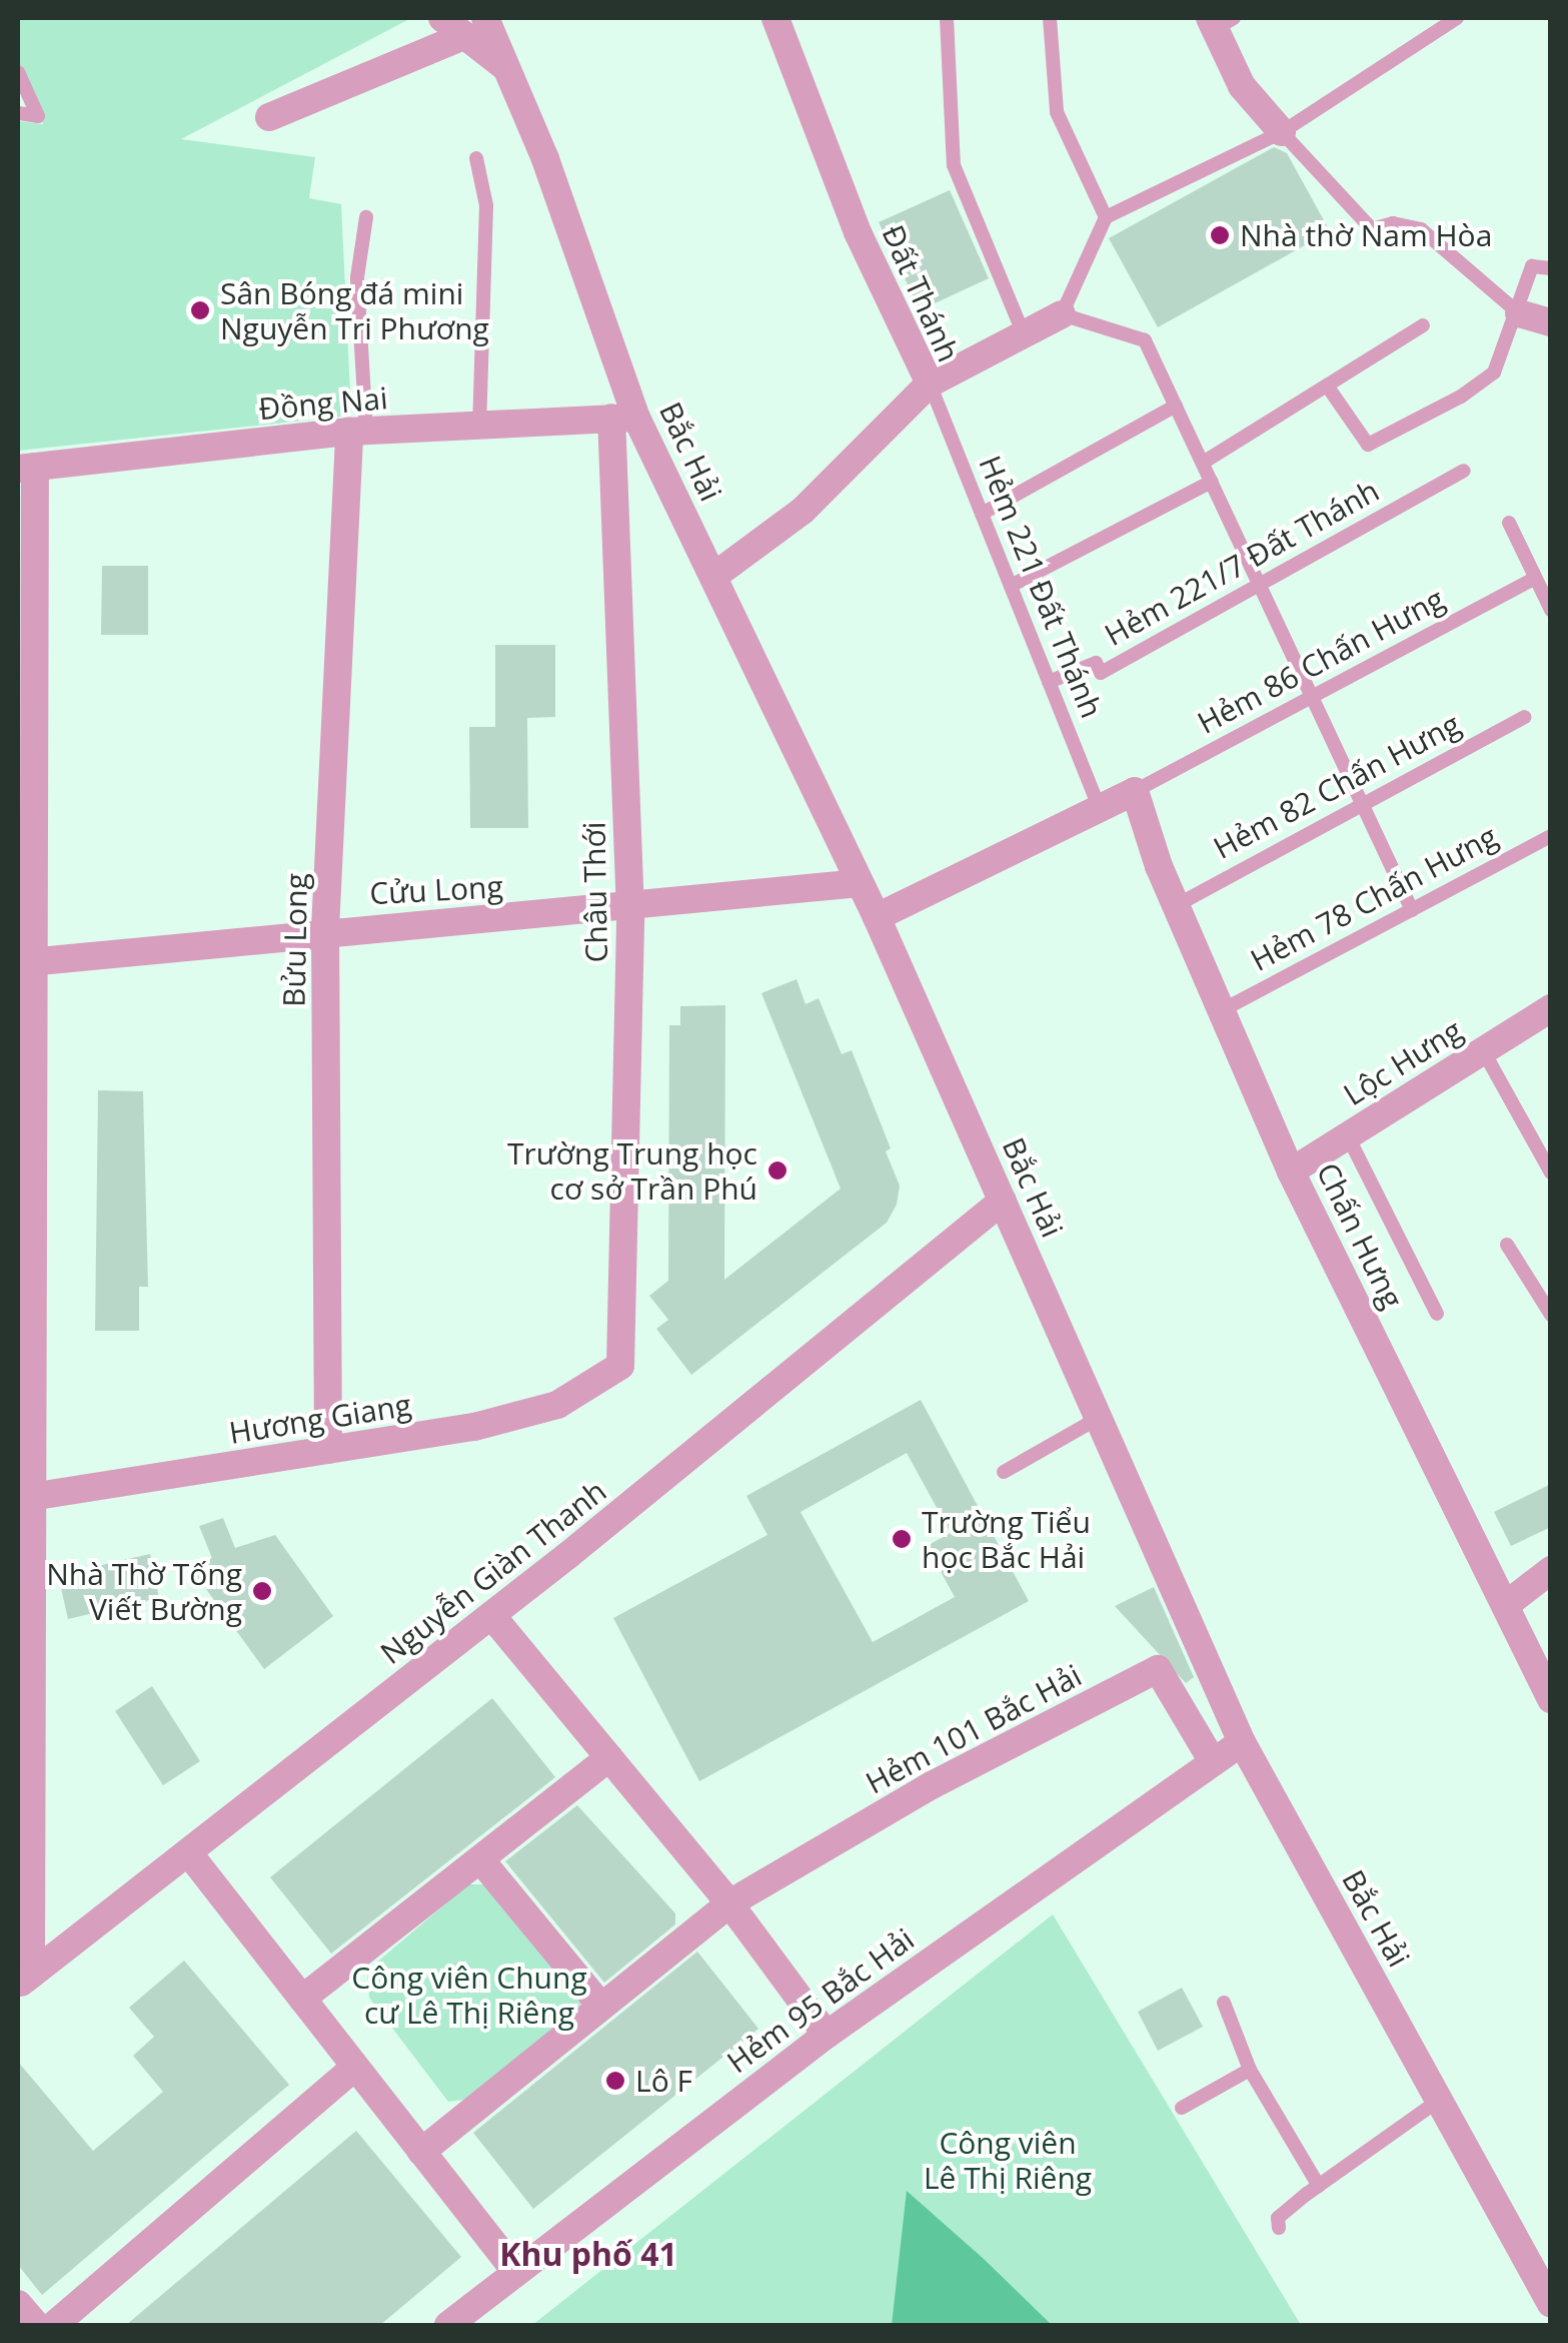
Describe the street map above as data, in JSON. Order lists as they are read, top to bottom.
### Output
{
  "streets": {
    "street": [
      "Đất Thánh",
      "Đồng Nai",
      "Bắc Hải",
      "Cửu Long",
      "Châu Thới",
      "Bửu Long",
      "Lộc Hưng",
      "Chấn Hưng",
      "Hương Giang",
      "Nguyễn Giàn Thanh",
      "Hẻm 101 Bắc Hải",
      "Hẻm 95 Bắc Hải"
    ],
    "lane": [
      "Hẻm 221/7 Đất Thánh",
      "Hẻm 221 Đất Thánh",
      "Hẻm 86 Chấn Hưng",
      "Hẻm 82 Chấn Hưng",
      "Hẻm 78 Chấn Hưng"
    ]
  },
  "crossings": [
    ["Đất Thánh", "Bắc Hải"],
    ["Đất Thánh", "Hẻm 221 Đất Thánh"],
    ["Đồng Nai", "Bắc Hải"],
    ["Đồng Nai", "Châu Thới"],
    ["Đồng Nai", "Bửu Long"],
    ["Bắc Hải", "Cửu Long"],
    ["Bắc Hải", "Châu Thới"],
    ["Bắc Hải", "Nguyễn Giàn Thanh"],
    ["Bắc Hải", "Hẻm 95 Bắc Hải"],
    ["Hẻm 221/7 Đất Thánh", "Hẻm 221 Đất Thánh"],
    ["Hẻm 86 Chấn Hưng", "Chấn Hưng"],
    ["Hẻm 82 Chấn Hưng", "Chấn Hưng"],
    ["Cửu Long", "Châu Thới"],
    ["Cửu Long", "Bửu Long"],
    ["Châu Thới", "Hương Giang"],
    ["Hẻm 78 Chấn Hưng", "Chấn Hưng"],
    ["Bửu Long", "Hương Giang"],
    ["Lộc Hưng", "Chấn Hưng"],
    ["Hẻm 101 Bắc Hải", "Hẻm 95 Bắc Hải"]
  ],
  "districts": ["Khu phố 41"],
  "parks": ["Công viên Chung cư Lê Thị Riêng", "Công viên Lê Thị Riêng"],
  "places": [
    "Nhà thờ Nam Hòa",
    "Sân Bóng đá mini Nguyễn Tri Phương",
    "Trường Trung học cơ sở Trần Phú",
    "Trường Tiểu học Bắc Hải",
    "Nhà Thờ Tống Viết Bường",
    "Lô F"
  ]
}
